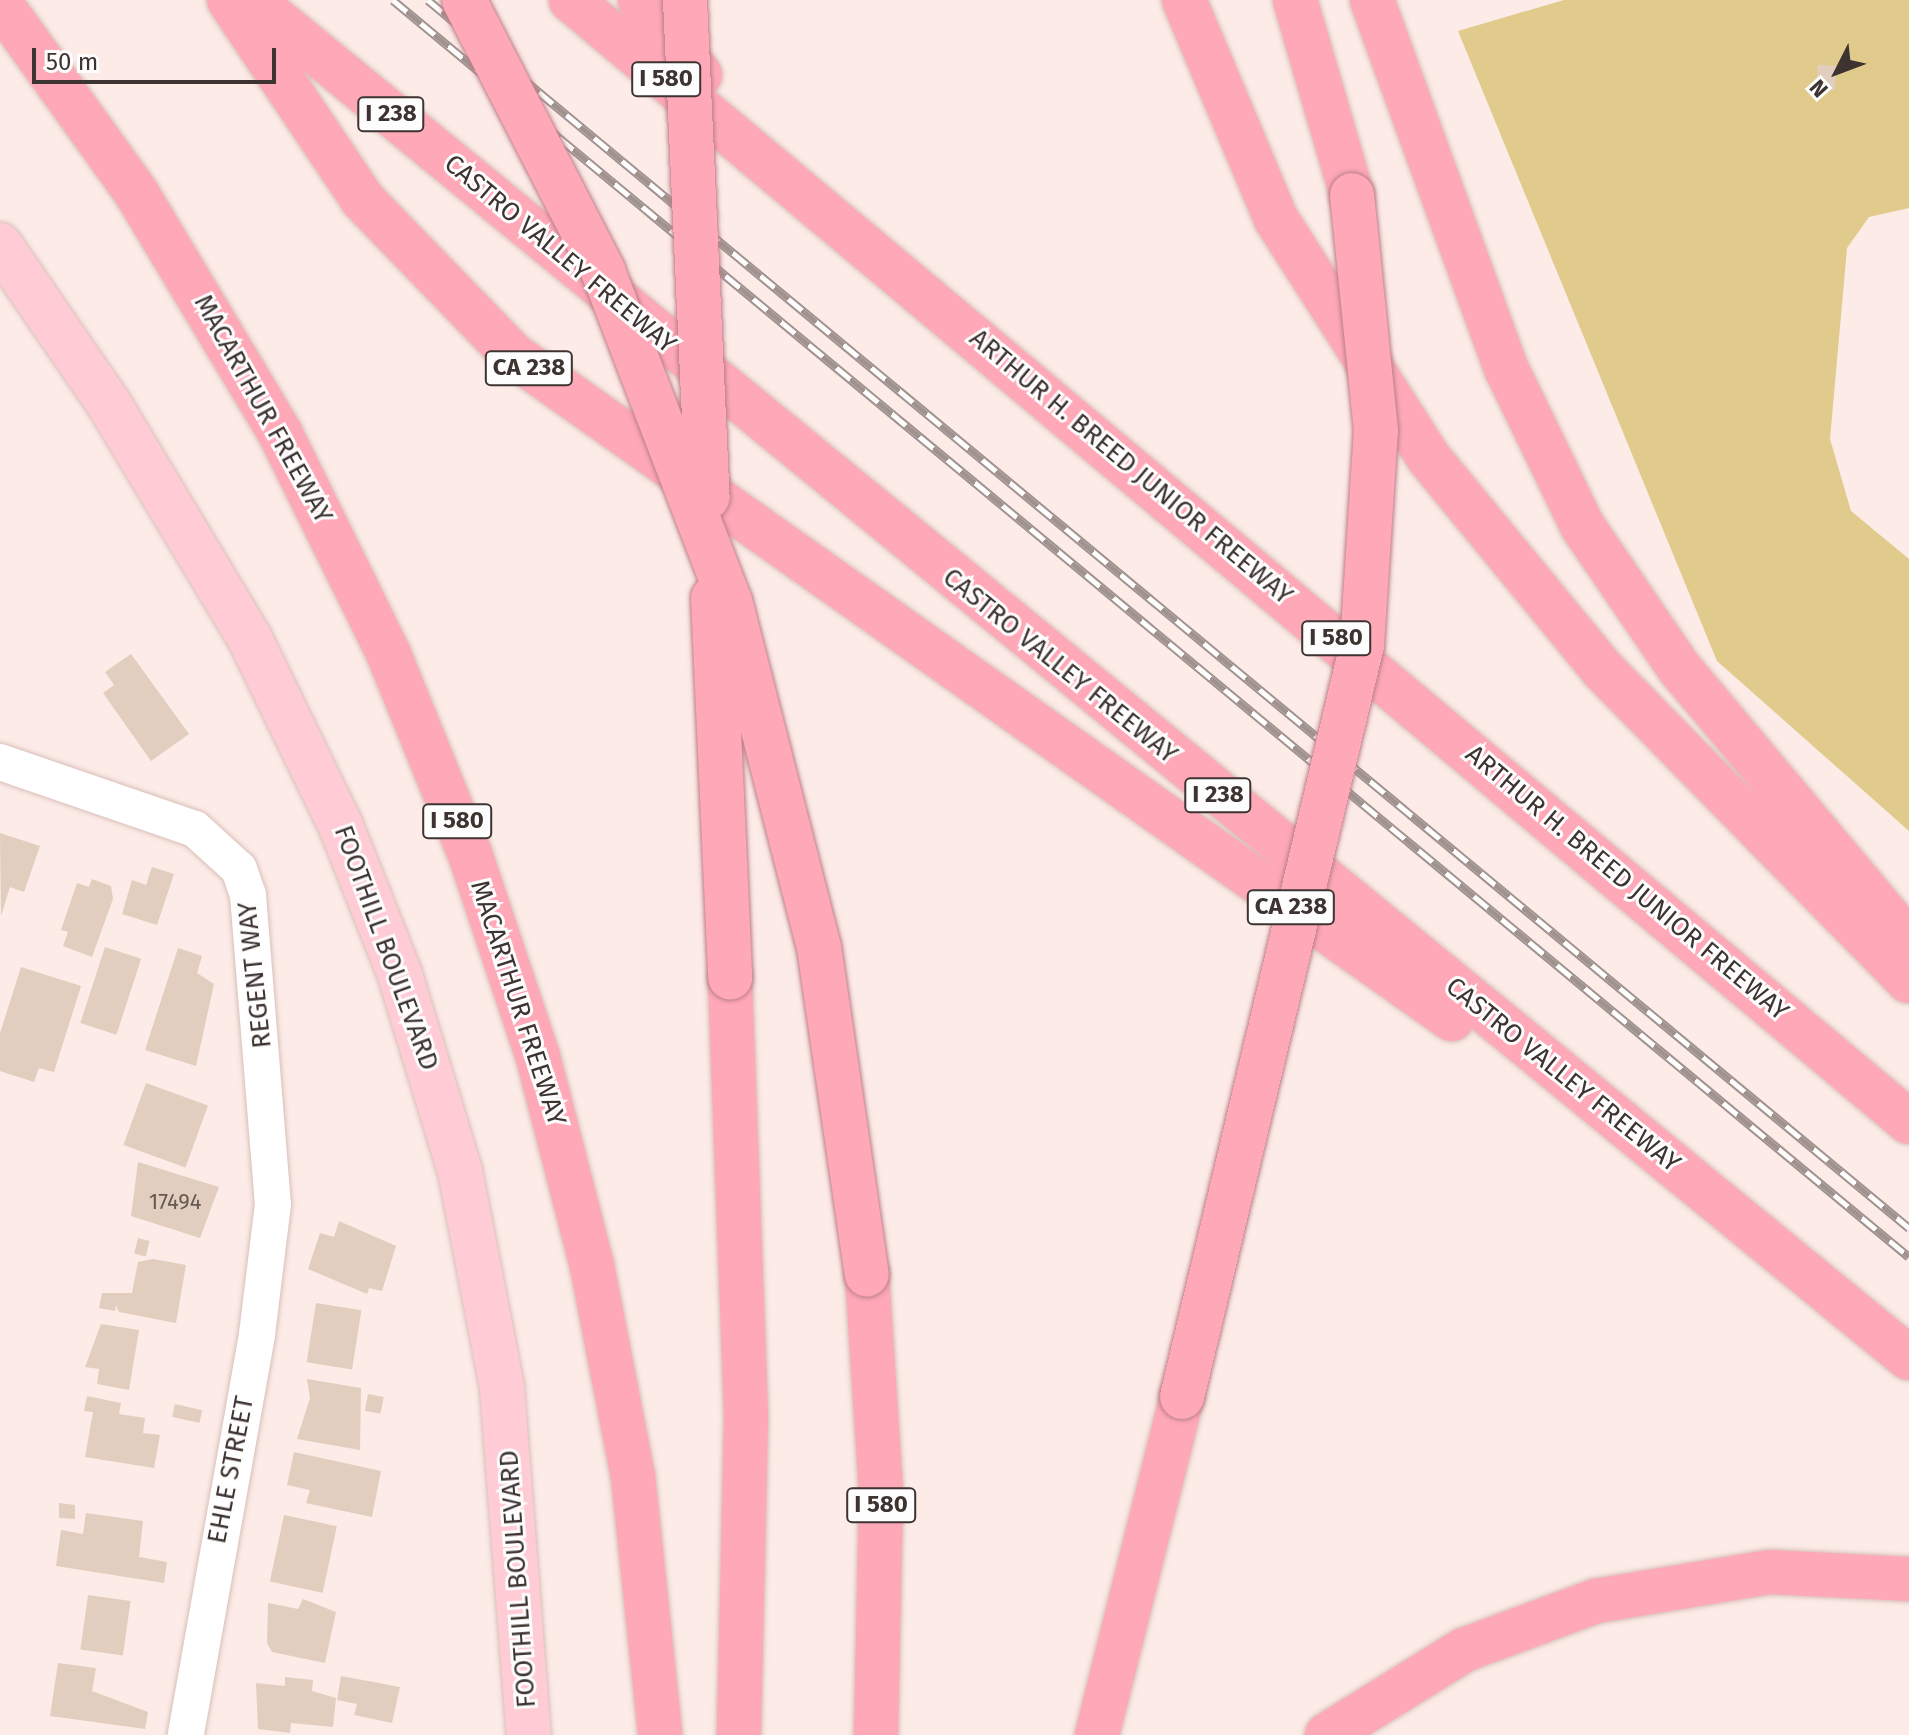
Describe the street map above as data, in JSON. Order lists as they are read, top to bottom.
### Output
{
  "streets": {
    "highway": [
      "I 580",
      "I 238",
      "CASTRO VALLEY FREEWAY",
      "CA 238",
      "MACARTHUR FREEWAY",
      "ARTHUR H. BREED JUNIOR FREEWAY"
    ],
    "main road": ["FOOTHILL BOULEVARD"],
    "street": ["REGENT WAY", "EHLE STREET"]
  },
  "crossings": [
    ["CASTRO VALLEY FREEWAY", "CA 238"],
    ["REGENT WAY", "EHLE STREET"]
  ],
  "house_numbers": ["17494"],
  "scale_bar": "50 m",
  "north": "bottom left"
}
